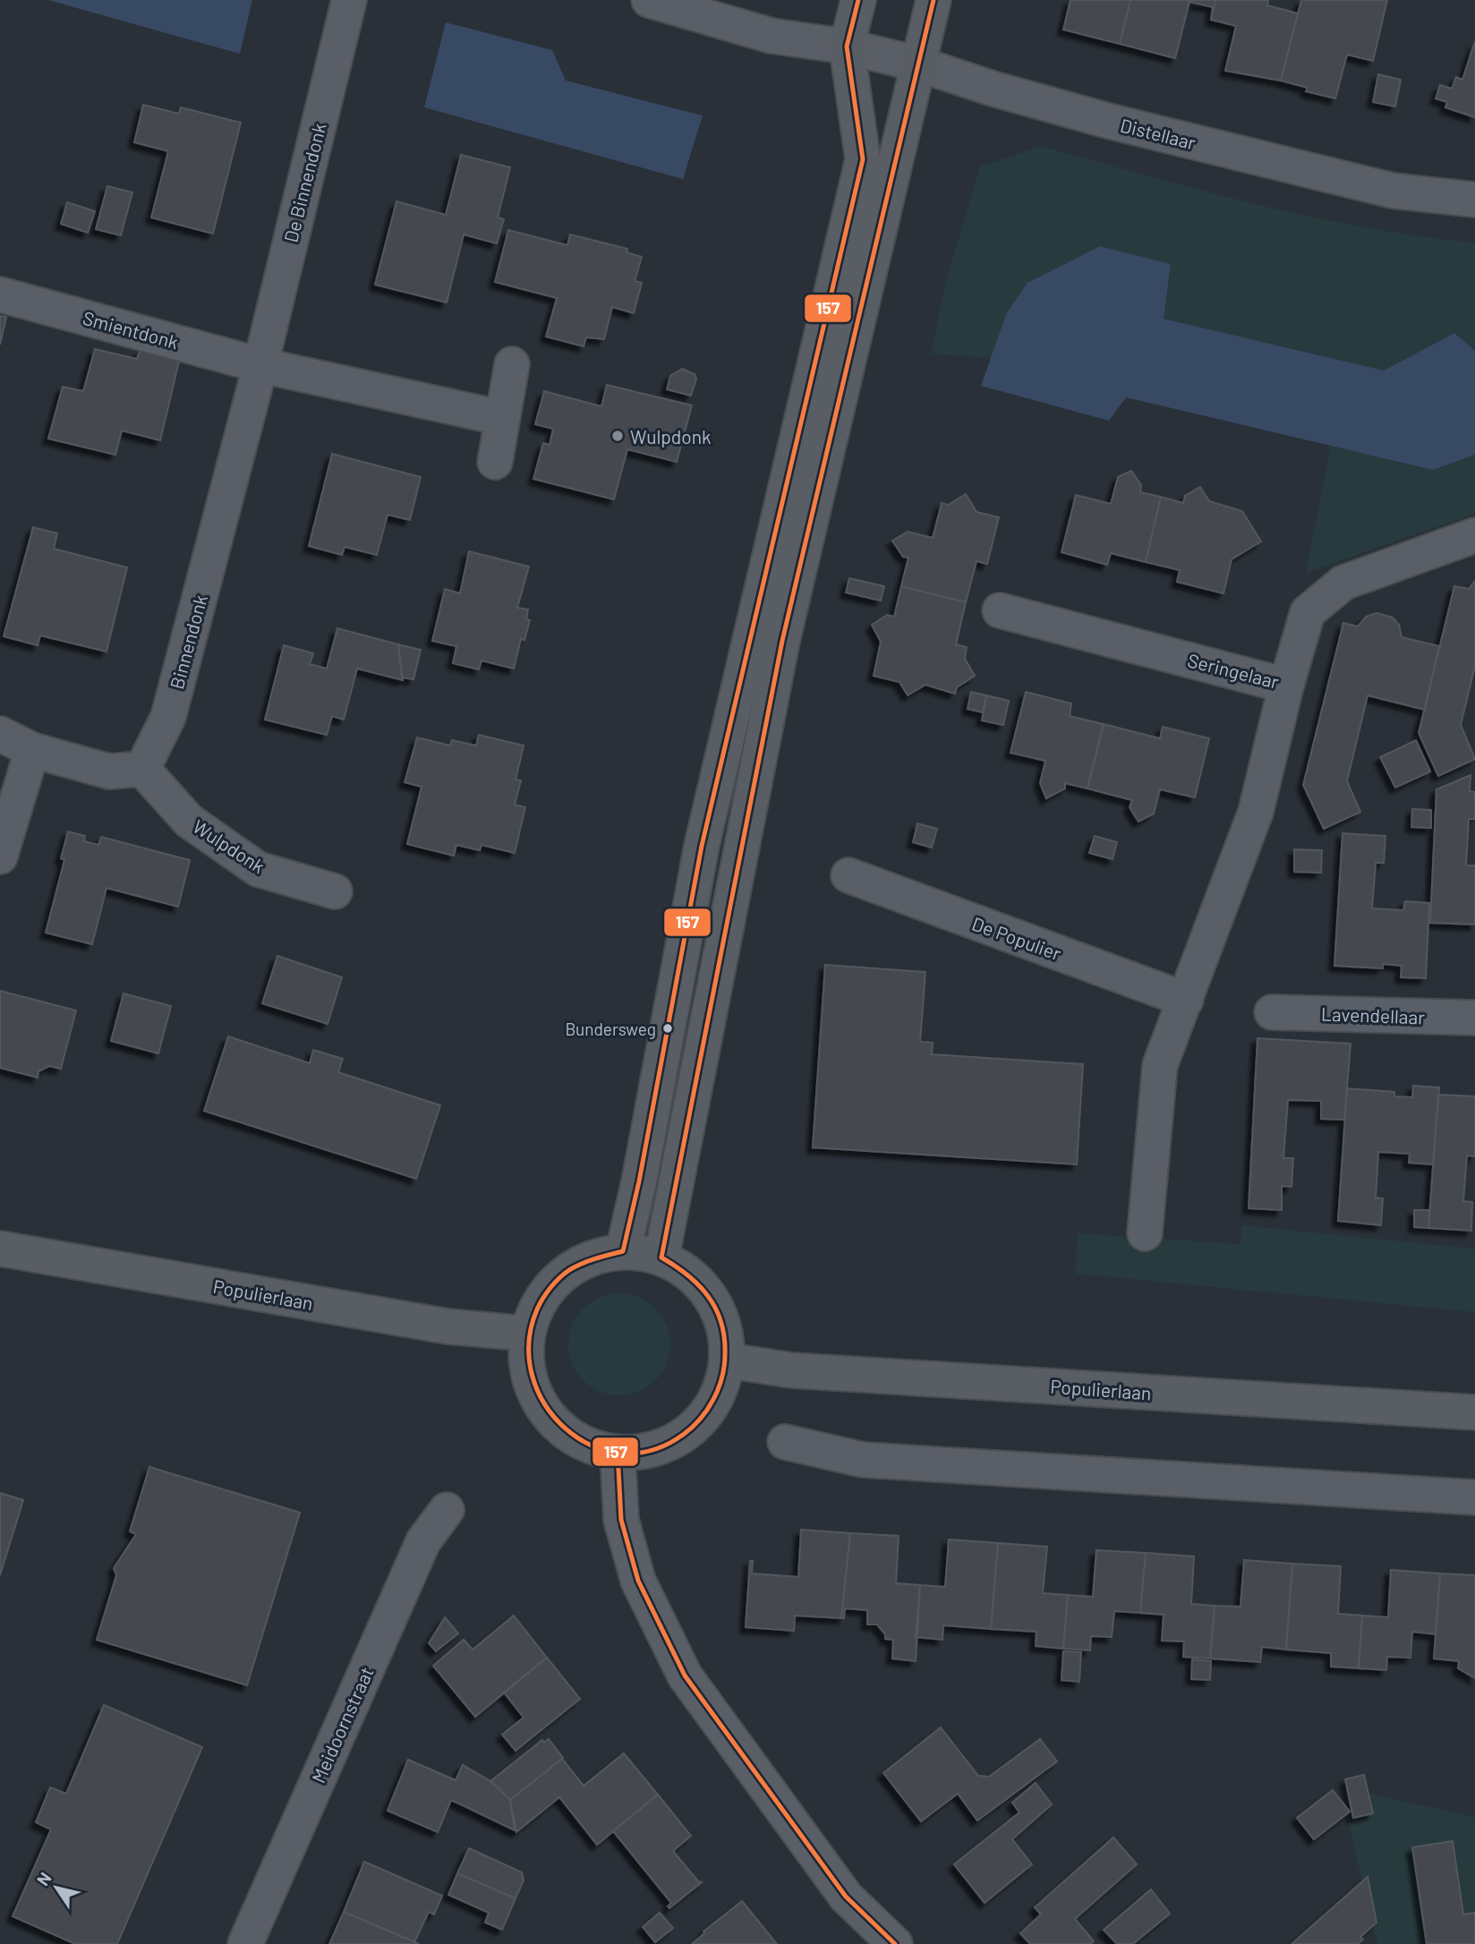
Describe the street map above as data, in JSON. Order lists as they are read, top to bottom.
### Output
{
  "streets": {
    "street": [
      "Distellaar",
      "De Binnendonk",
      "Smientdonk",
      "Binnendonk",
      "Seringelaar",
      "Wulpdonk",
      "De Populier",
      "Lavendellaar",
      "Populierlaan",
      "Meidoornstraat"
    ]
  },
  "crossings": [
    ["De Binnendonk", "Smientdonk"],
    ["De Binnendonk", "Binnendonk"],
    ["Smientdonk", "Binnendonk"],
    ["Binnendonk", "Wulpdonk"]
  ],
  "places": ["Wulpdonk", "Bundersweg"],
  "lines": ["transit line 157"],
  "north": "top left"
}
